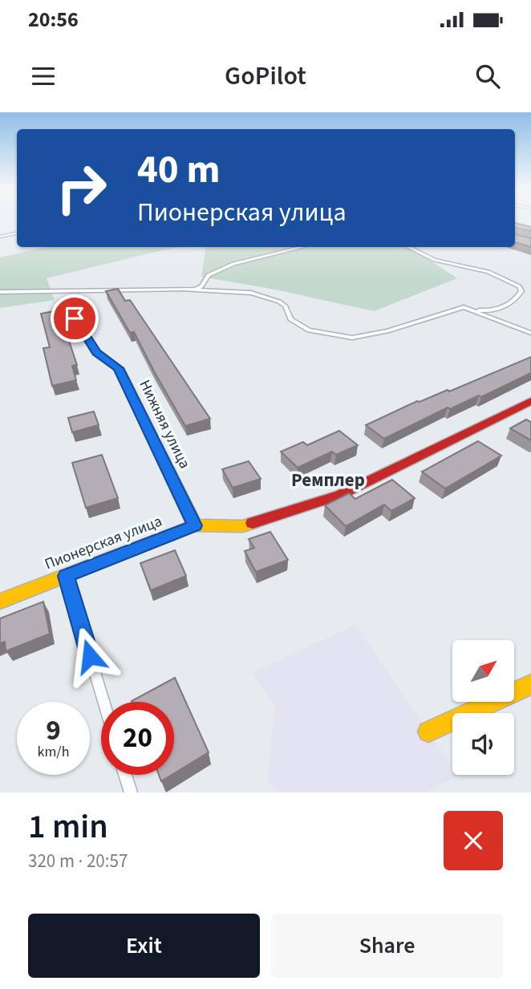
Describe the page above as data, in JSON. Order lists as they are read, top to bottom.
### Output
{
  "streets": {
    "street": ["Нижняя улица", "Пионерская улица"]
  },
  "crossings": [
    ["Нижняя улица", "Пионерская улица"]
  ],
  "districts": ["Ремплер"],
  "north": "top right",
  "page": {
    "status": "20:56",
    "header": "GoPilot",
    "turn": ["40 m", "Пионерская улица"],
    "speed": "9 km/h",
    "limit": "20",
    "heading": ["1 min", "320 m · 20:57"],
    "buttons": ["Exit", "Share"]
  }
}
